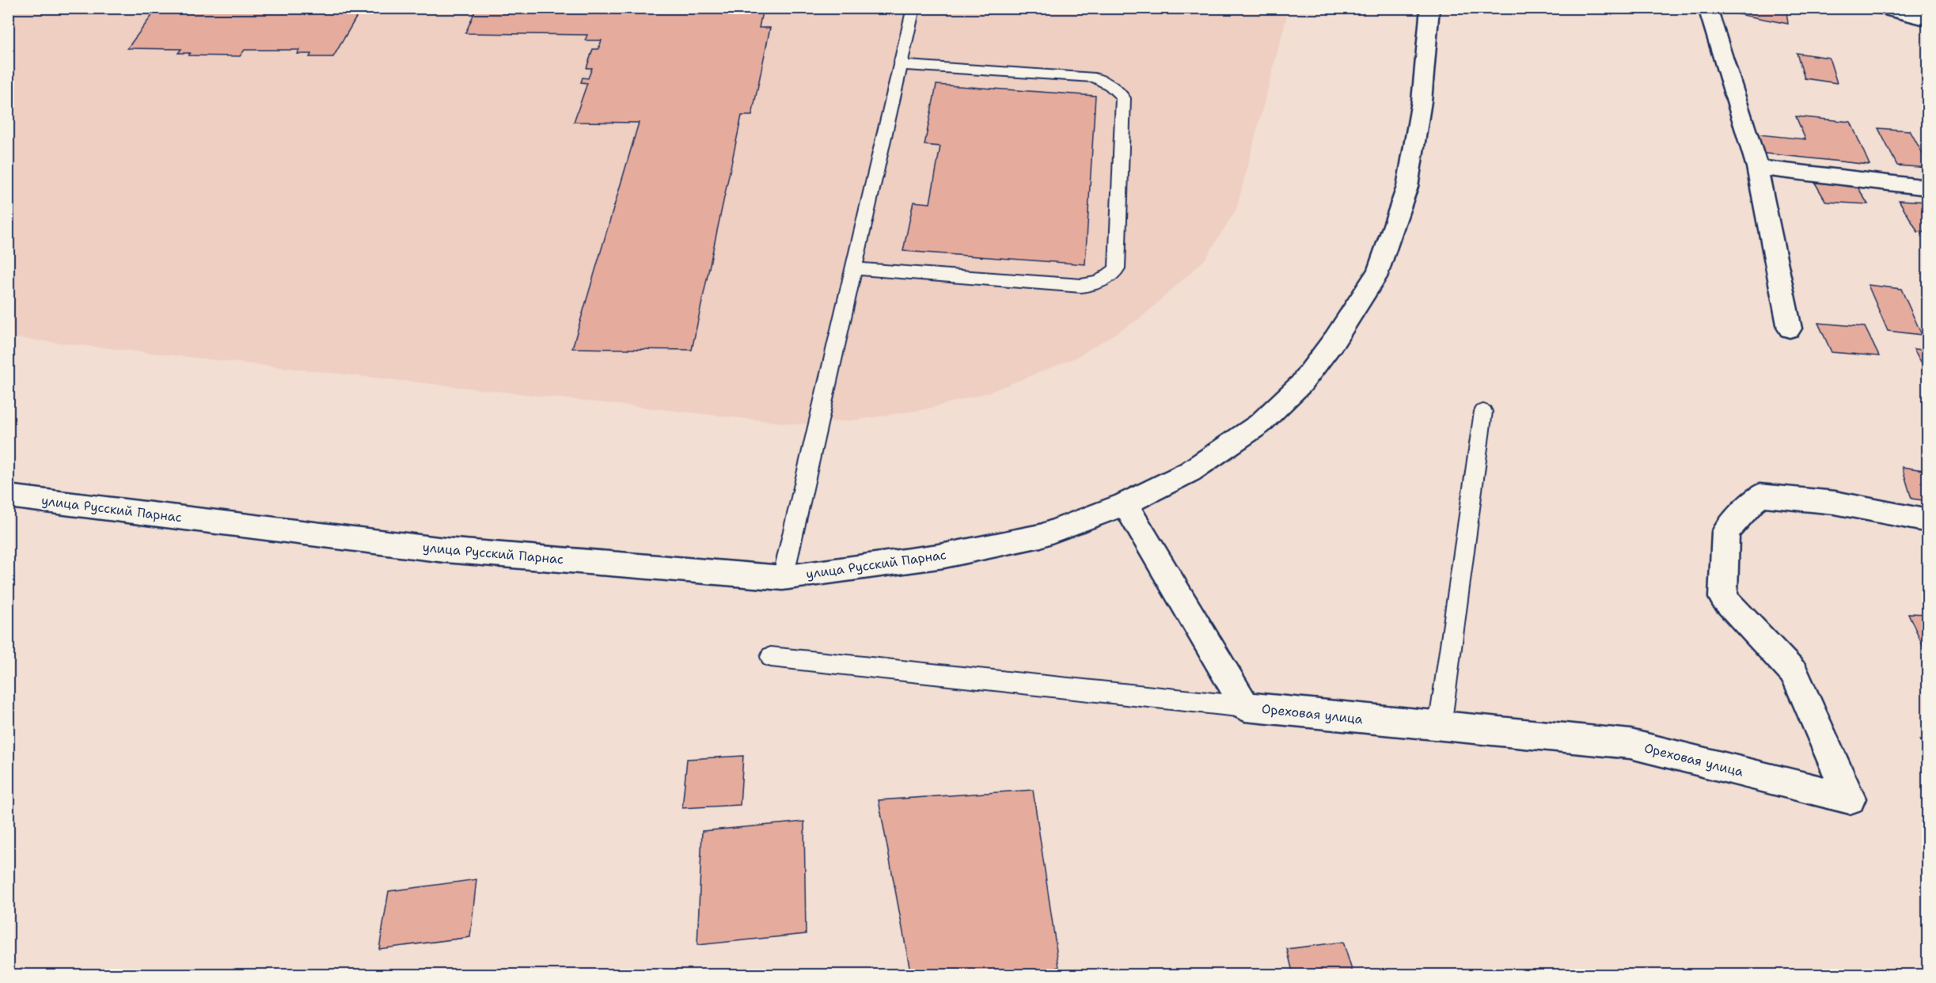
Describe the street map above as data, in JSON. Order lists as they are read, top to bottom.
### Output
{
  "streets": {
    "street": ["улица Русский Парнас", "Ореховая улица"]
  },
  "crossings": [
    ["улица Русский Парнас", "Ореховая улица"]
  ]
}
